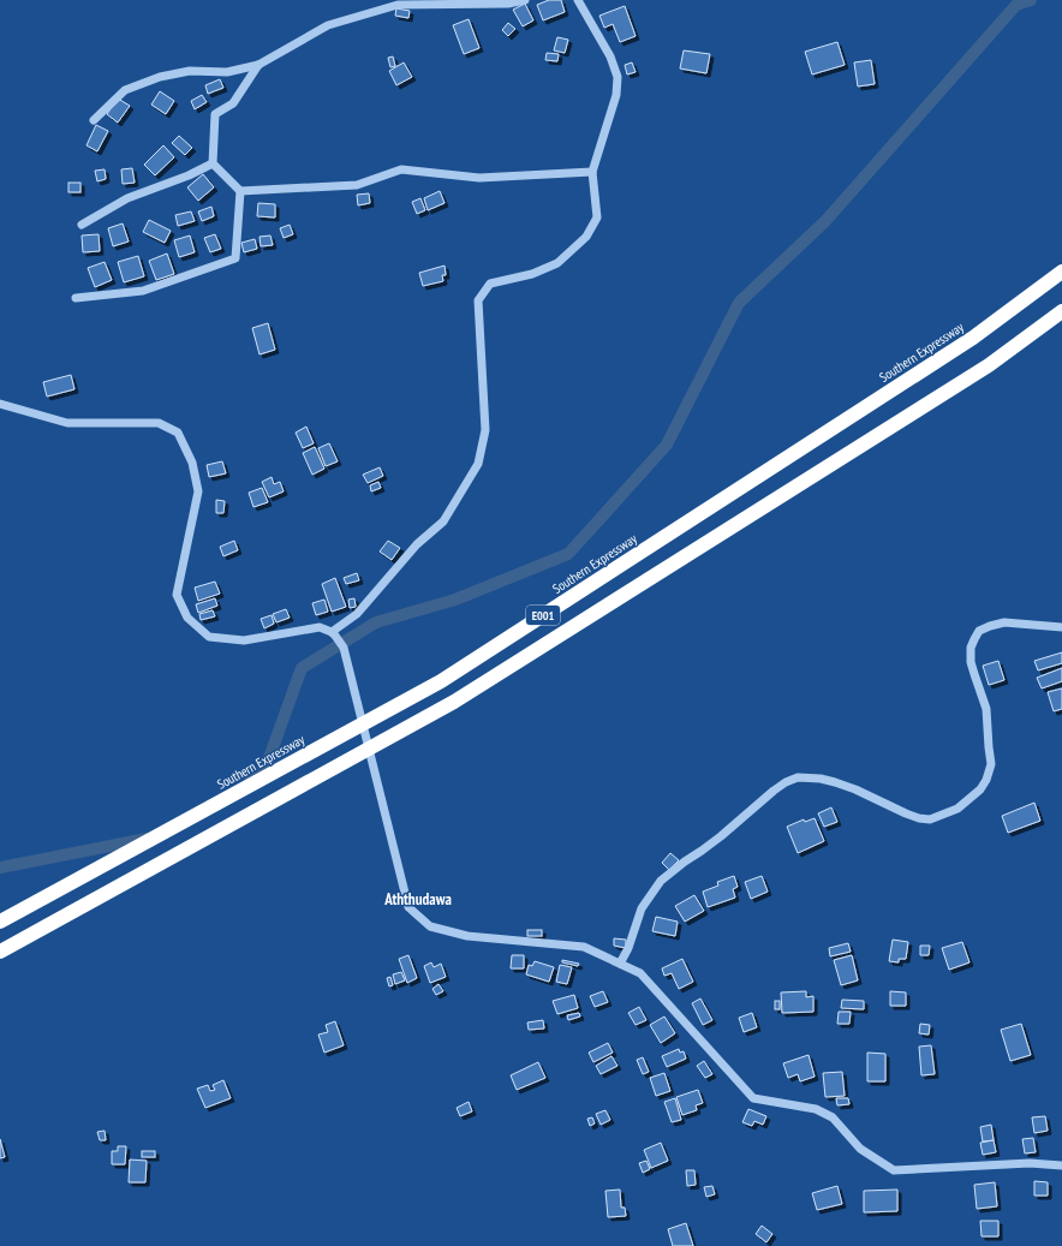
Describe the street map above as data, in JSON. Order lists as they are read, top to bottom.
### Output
{
  "streets": {
    "highway": ["Southern Expressway", "E001"]
  },
  "districts": ["Aththudawa"]
}
